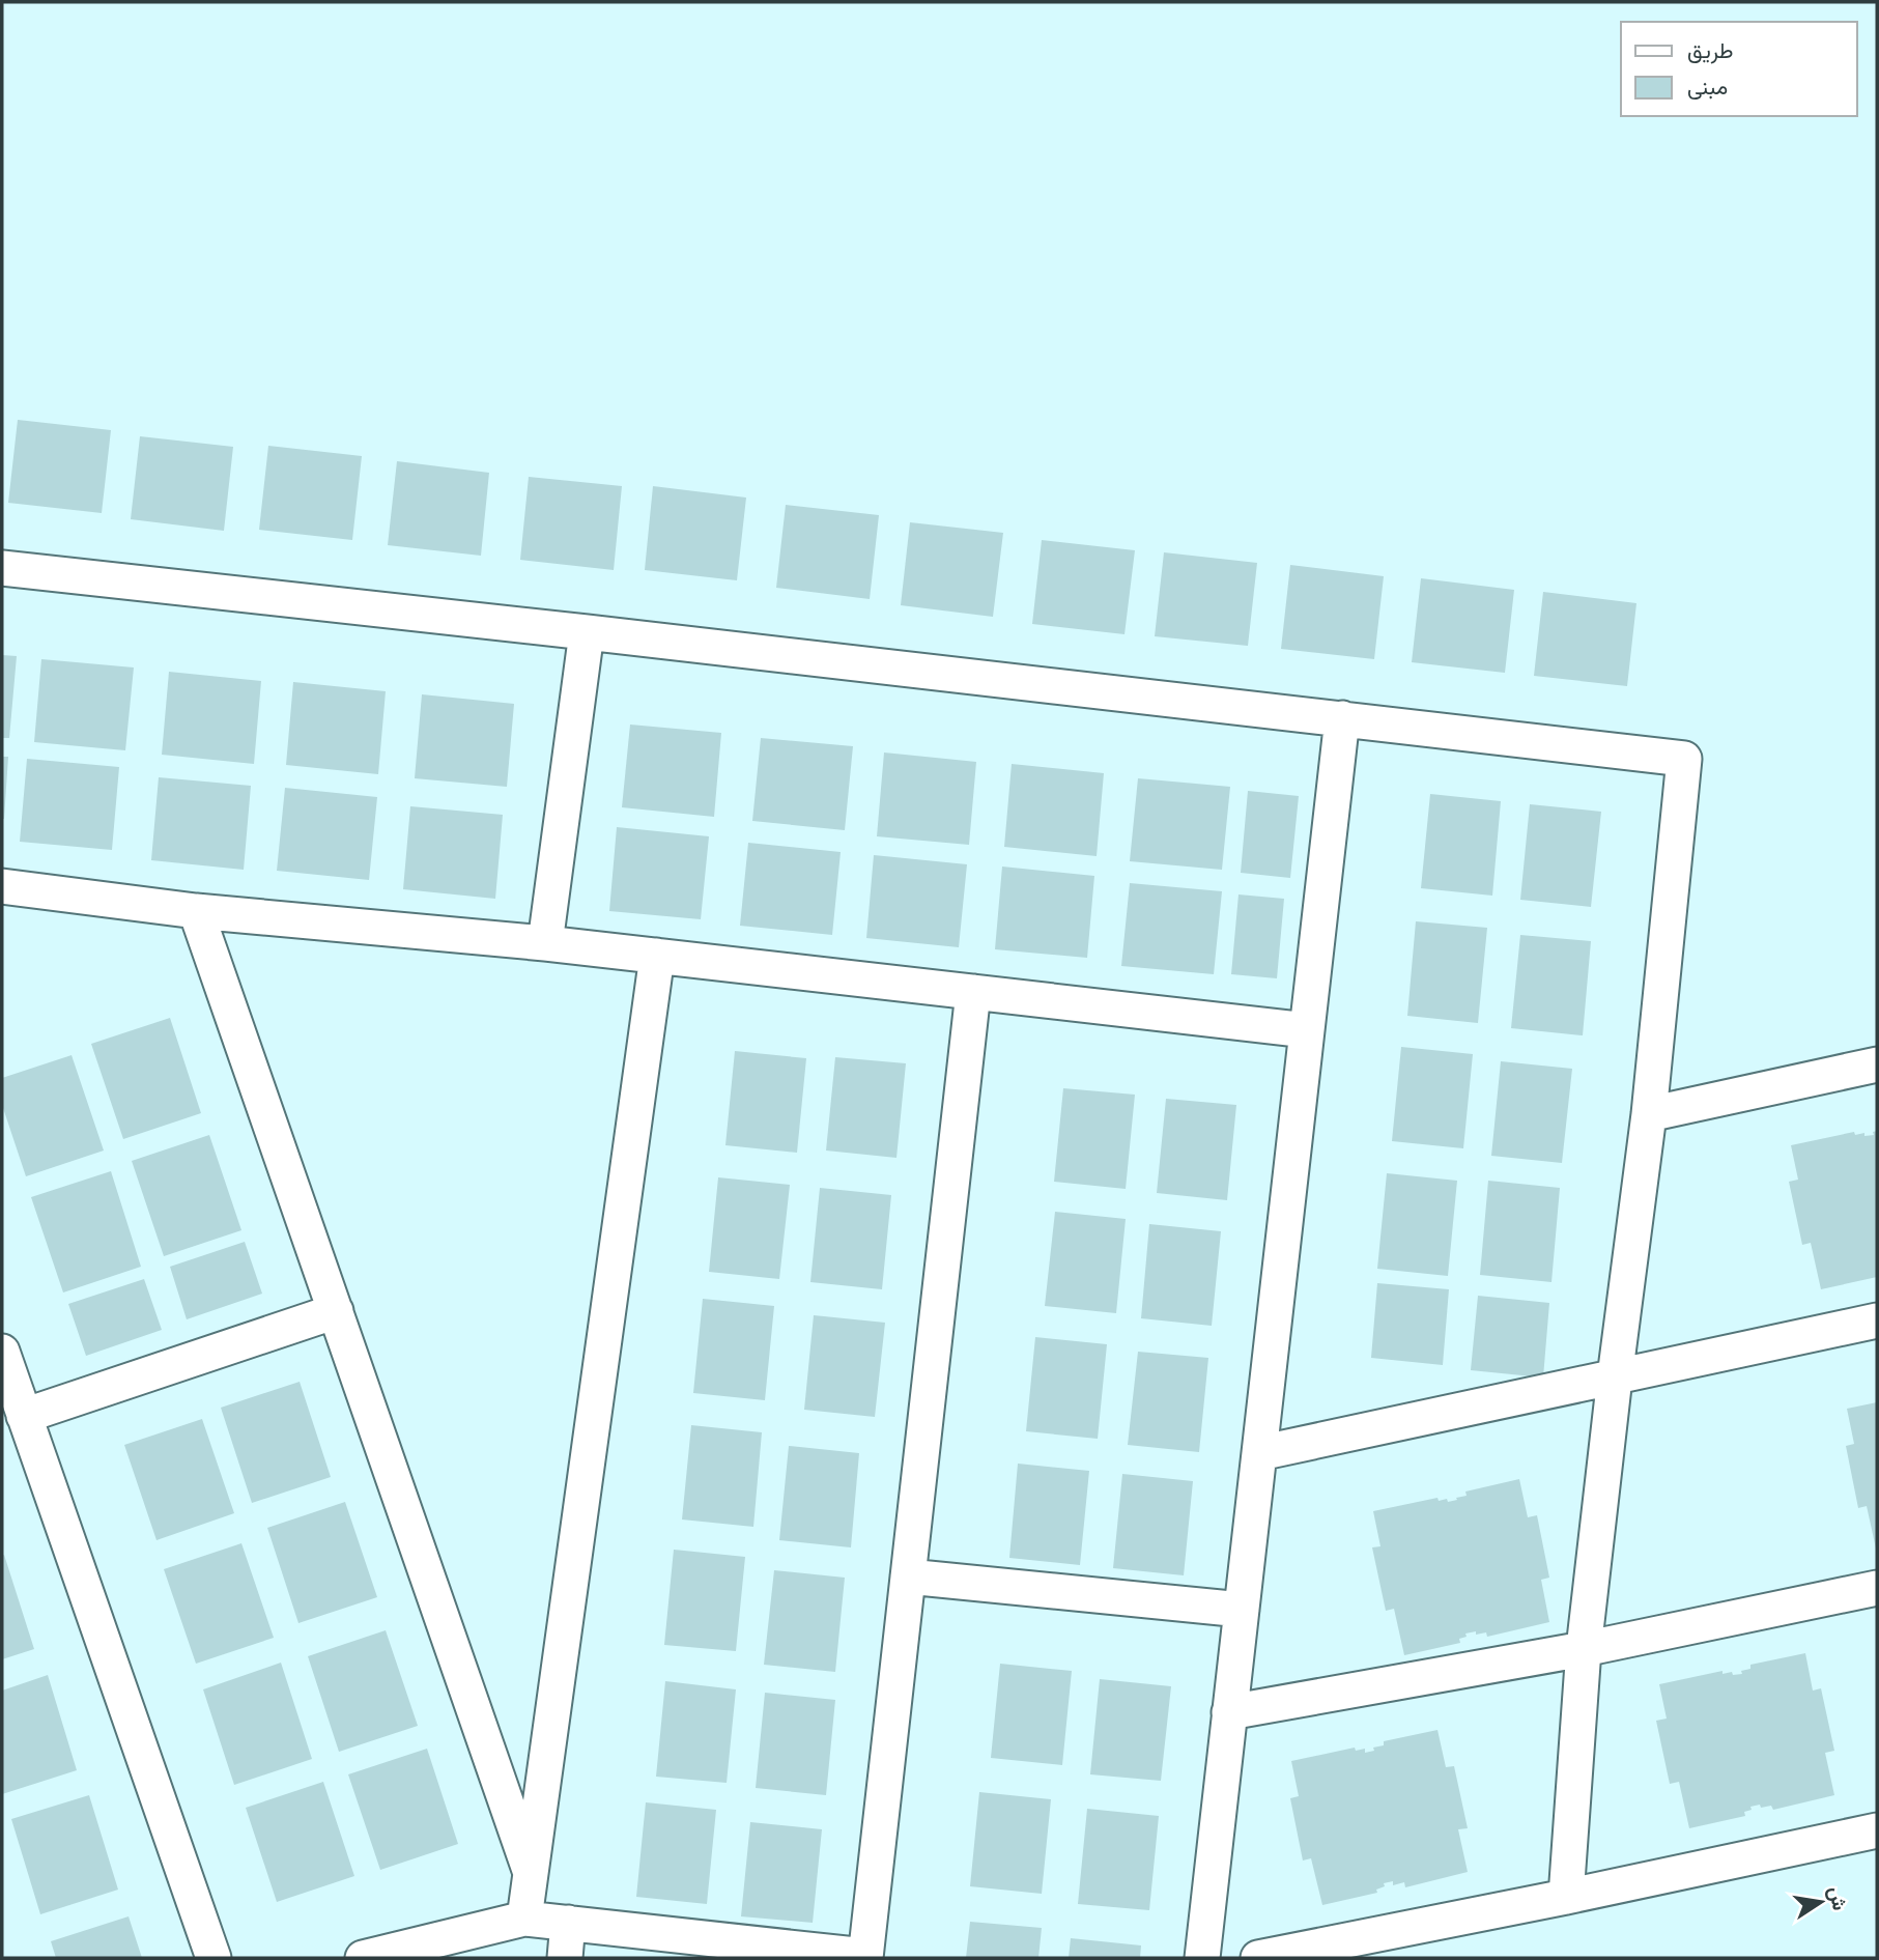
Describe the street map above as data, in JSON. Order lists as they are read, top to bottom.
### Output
{
  "legend": ["طريق", "مبنى"],
  "north": "right"
}
